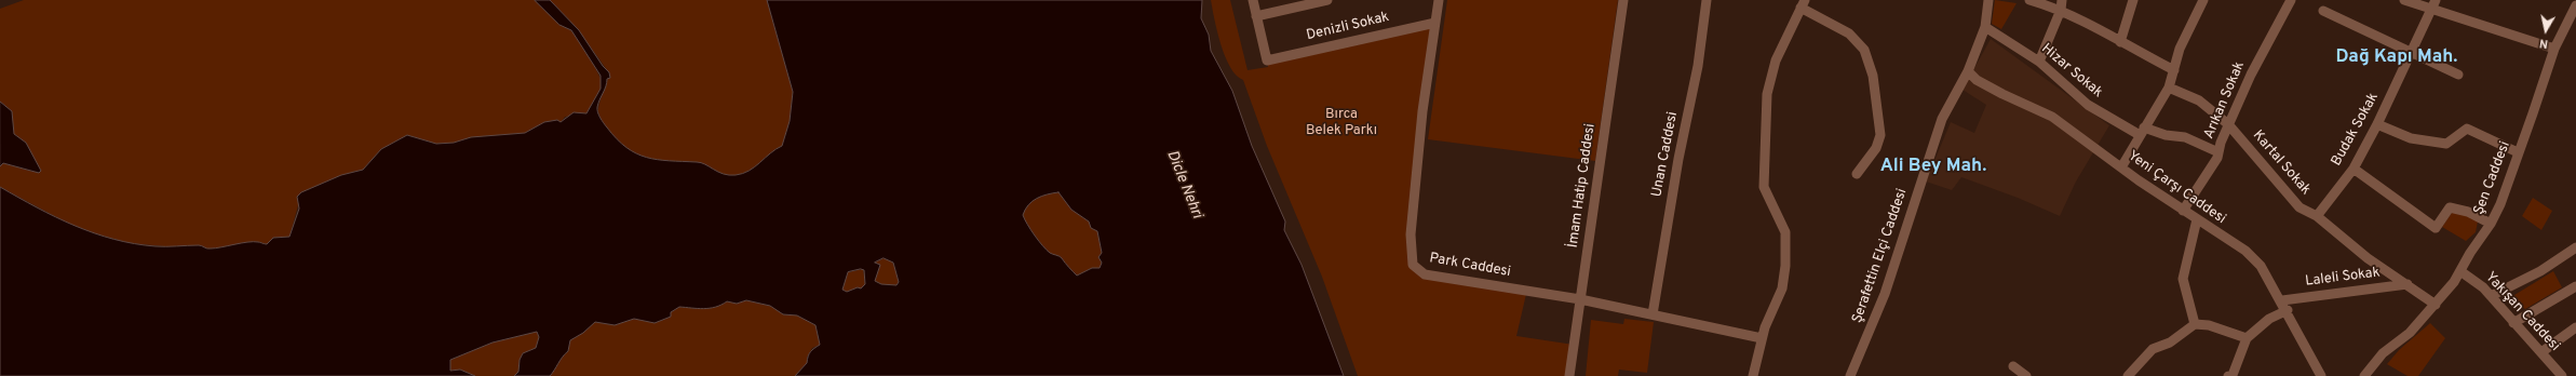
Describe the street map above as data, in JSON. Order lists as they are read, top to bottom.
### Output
{
  "streets": {
    "street": [
      "Denizli Sokak",
      "Hizar Sokak",
      "Arıkan Sokak",
      "Budak Sokak",
      "Unan Caddesi",
      "Kartal Sokak",
      "Şen Caddesi",
      "İmam Hatip Caddesi",
      "Yeni Çarşı Caddesi",
      "Şerafettin Elçi Caddesi",
      "Park Caddesi",
      "Laleli Sokak",
      "Yakışan Caddesi"
    ]
  },
  "crossings": [
    ["Denizli Sokak", "Park Caddesi"],
    ["Hizar Sokak", "Arıkan Sokak"],
    ["Hizar Sokak", "Şerafettin Elçi Caddesi"],
    ["Arıkan Sokak", "Kartal Sokak"],
    ["Arıkan Sokak", "Yeni Çarşı Caddesi"],
    ["Budak Sokak", "Kartal Sokak"],
    ["Unan Caddesi", "Park Caddesi"],
    ["Kartal Sokak", "Şen Caddesi"],
    ["Kartal Sokak", "Laleli Sokak"],
    ["Şen Caddesi", "Yakışan Caddesi"],
    ["İmam Hatip Caddesi", "Park Caddesi"],
    ["Yeni Çarşı Caddesi", "Şerafettin Elçi Caddesi"],
    ["Yeni Çarşı Caddesi", "Laleli Sokak"]
  ],
  "districts": ["Dağ Kapı Mah.", "Ali Bey Mah."],
  "water": ["Dicle Nehri"],
  "parks": ["Bırca Belek Parkı"],
  "north": "bottom"
}
